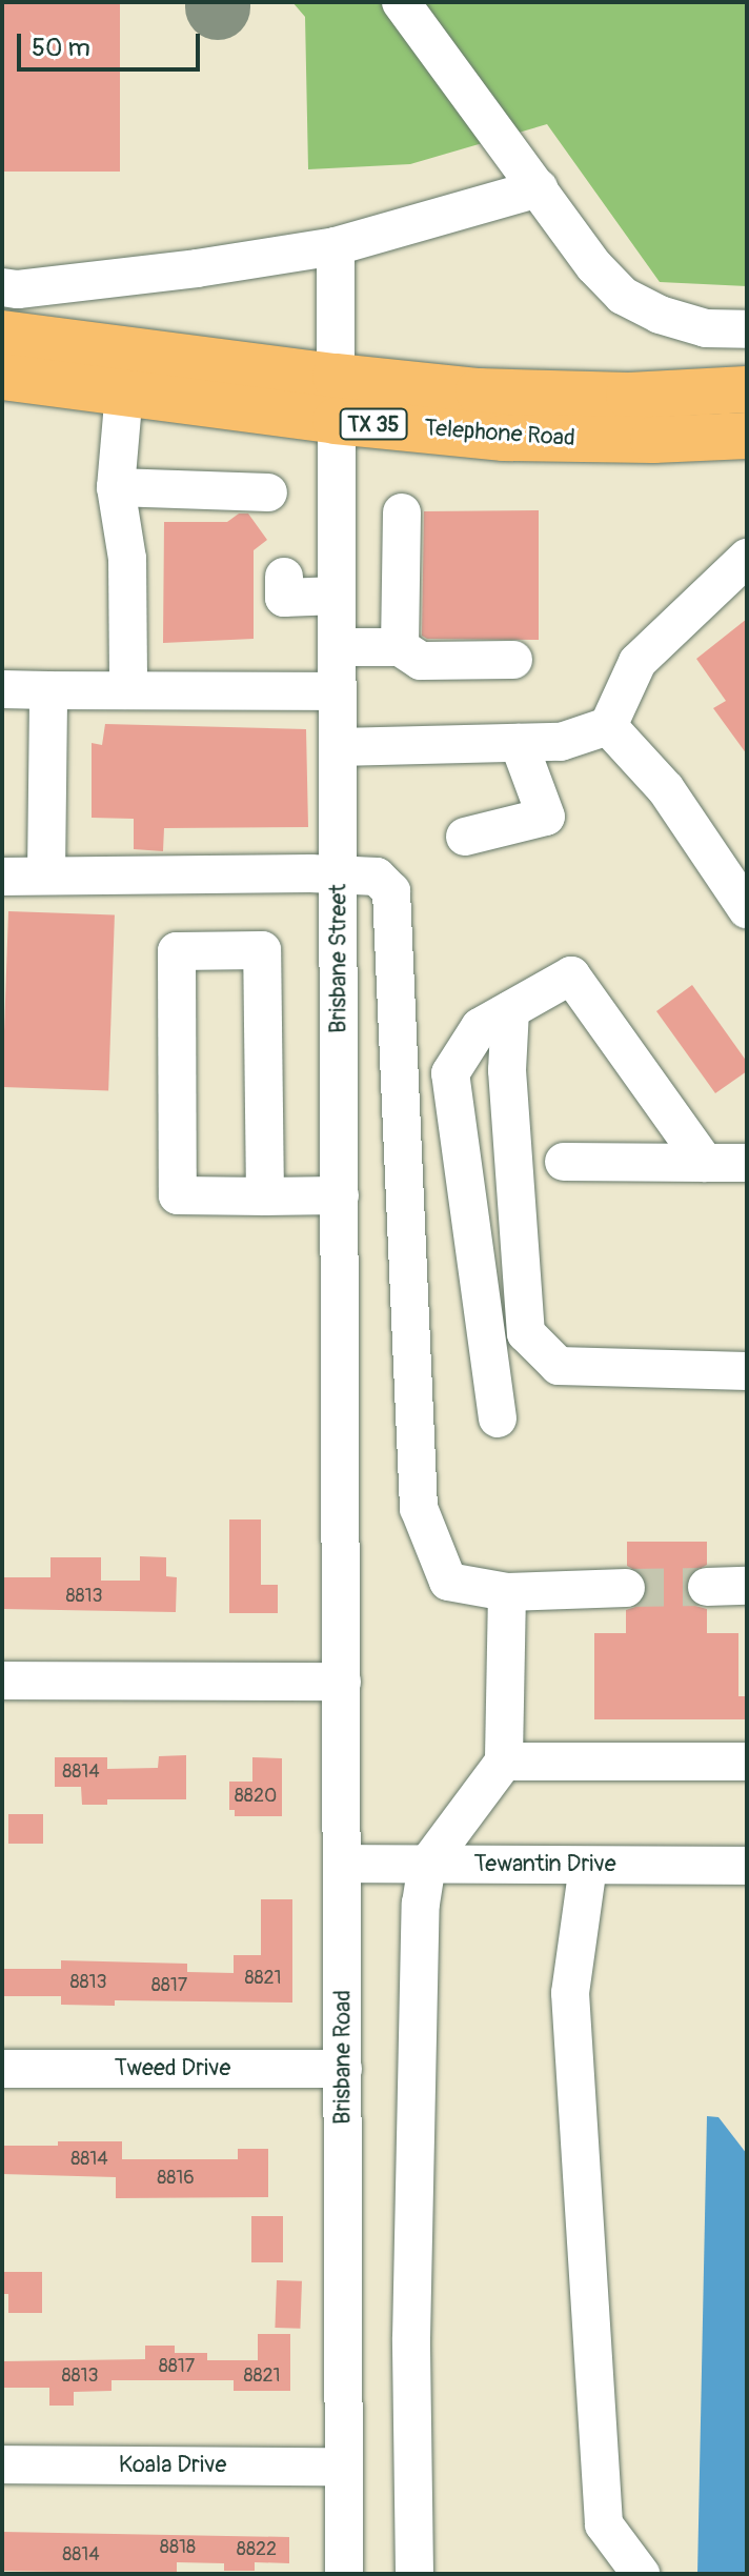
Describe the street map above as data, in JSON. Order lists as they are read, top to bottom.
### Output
{
  "streets": {
    "main road": ["TX 35", "Telephone Road"],
    "street": [
      "Brisbane Street",
      "Tewantin Drive",
      "Brisbane Road",
      "Tweed Drive",
      "Koala Drive"
    ]
  },
  "crossings": [
    ["Telephone Road", "Brisbane Street"],
    ["Brisbane Street", "Brisbane Road"],
    ["Tewantin Drive", "Brisbane Road"],
    ["Brisbane Road", "Tweed Drive"],
    ["Brisbane Road", "Koala Drive"]
  ],
  "house_numbers": [
    "8813",
    "8814",
    "8820",
    "8821",
    "8813",
    "8817",
    "8814",
    "8816",
    "8817",
    "8813",
    "8821",
    "8818",
    "8822",
    "8814"
  ],
  "scale_bar": "50 m"
}
